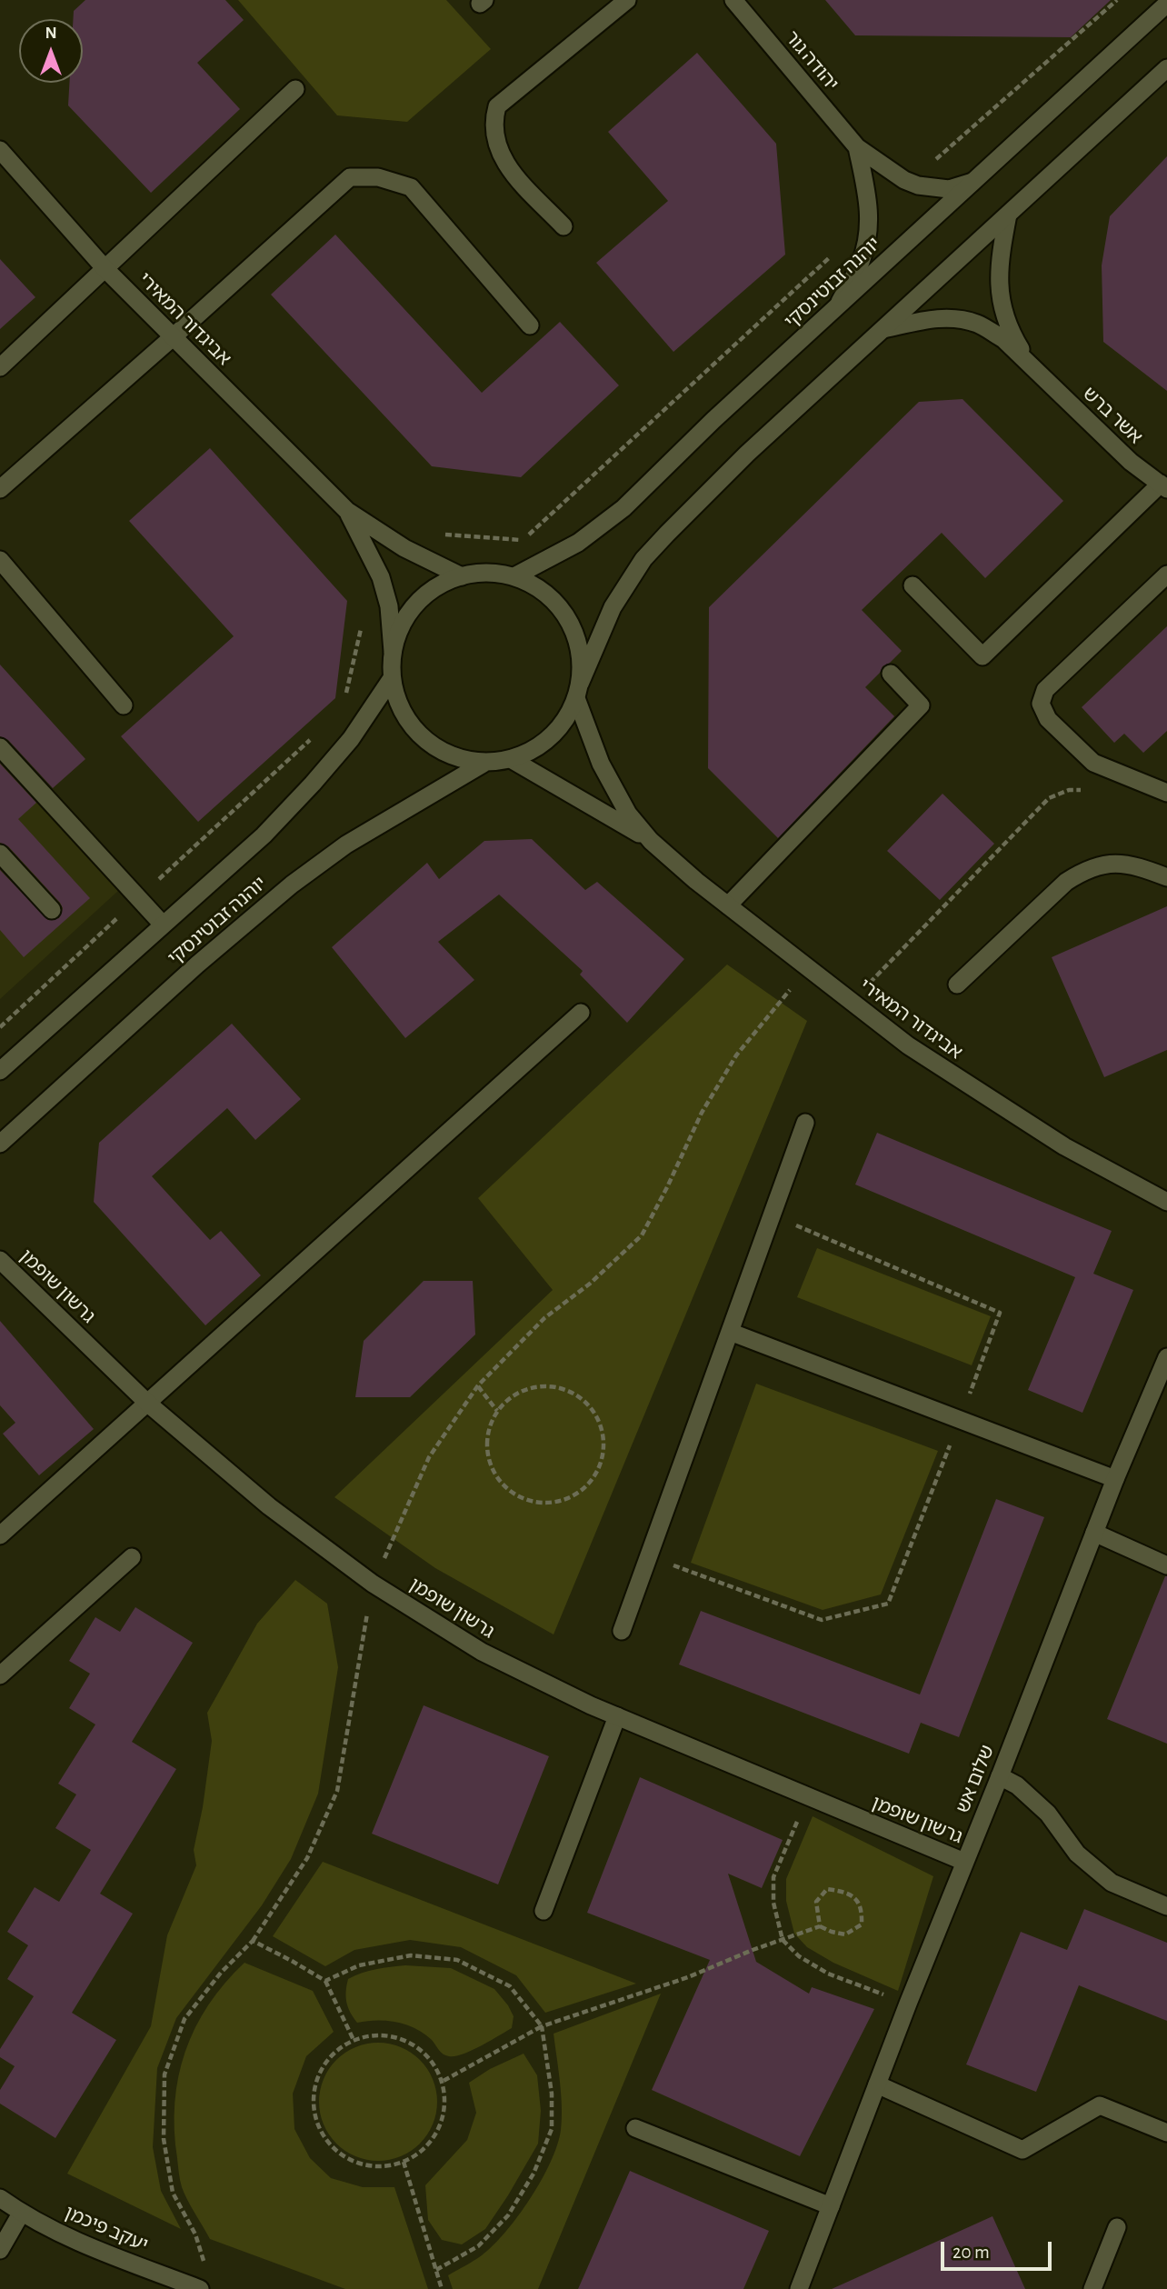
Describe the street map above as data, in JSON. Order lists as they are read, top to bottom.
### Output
{
  "streets": {
    "street": [
      "יהודה גור",
      "יוהנה זבוטינסקי",
      "אביגדור המאירי",
      "אשר ברש",
      "גרשון שופמן",
      "שלום אש",
      "יעקב פיכמן"
    ]
  },
  "crossings": [
    ["יהודה גור", "יוהנה זבוטינסקי"],
    ["יוהנה זבוטינסקי", "אביגדור המאירי"],
    ["גרשון שופמן", "שלום אש"]
  ],
  "scale_bar": "20 m",
  "north": "top"
}
